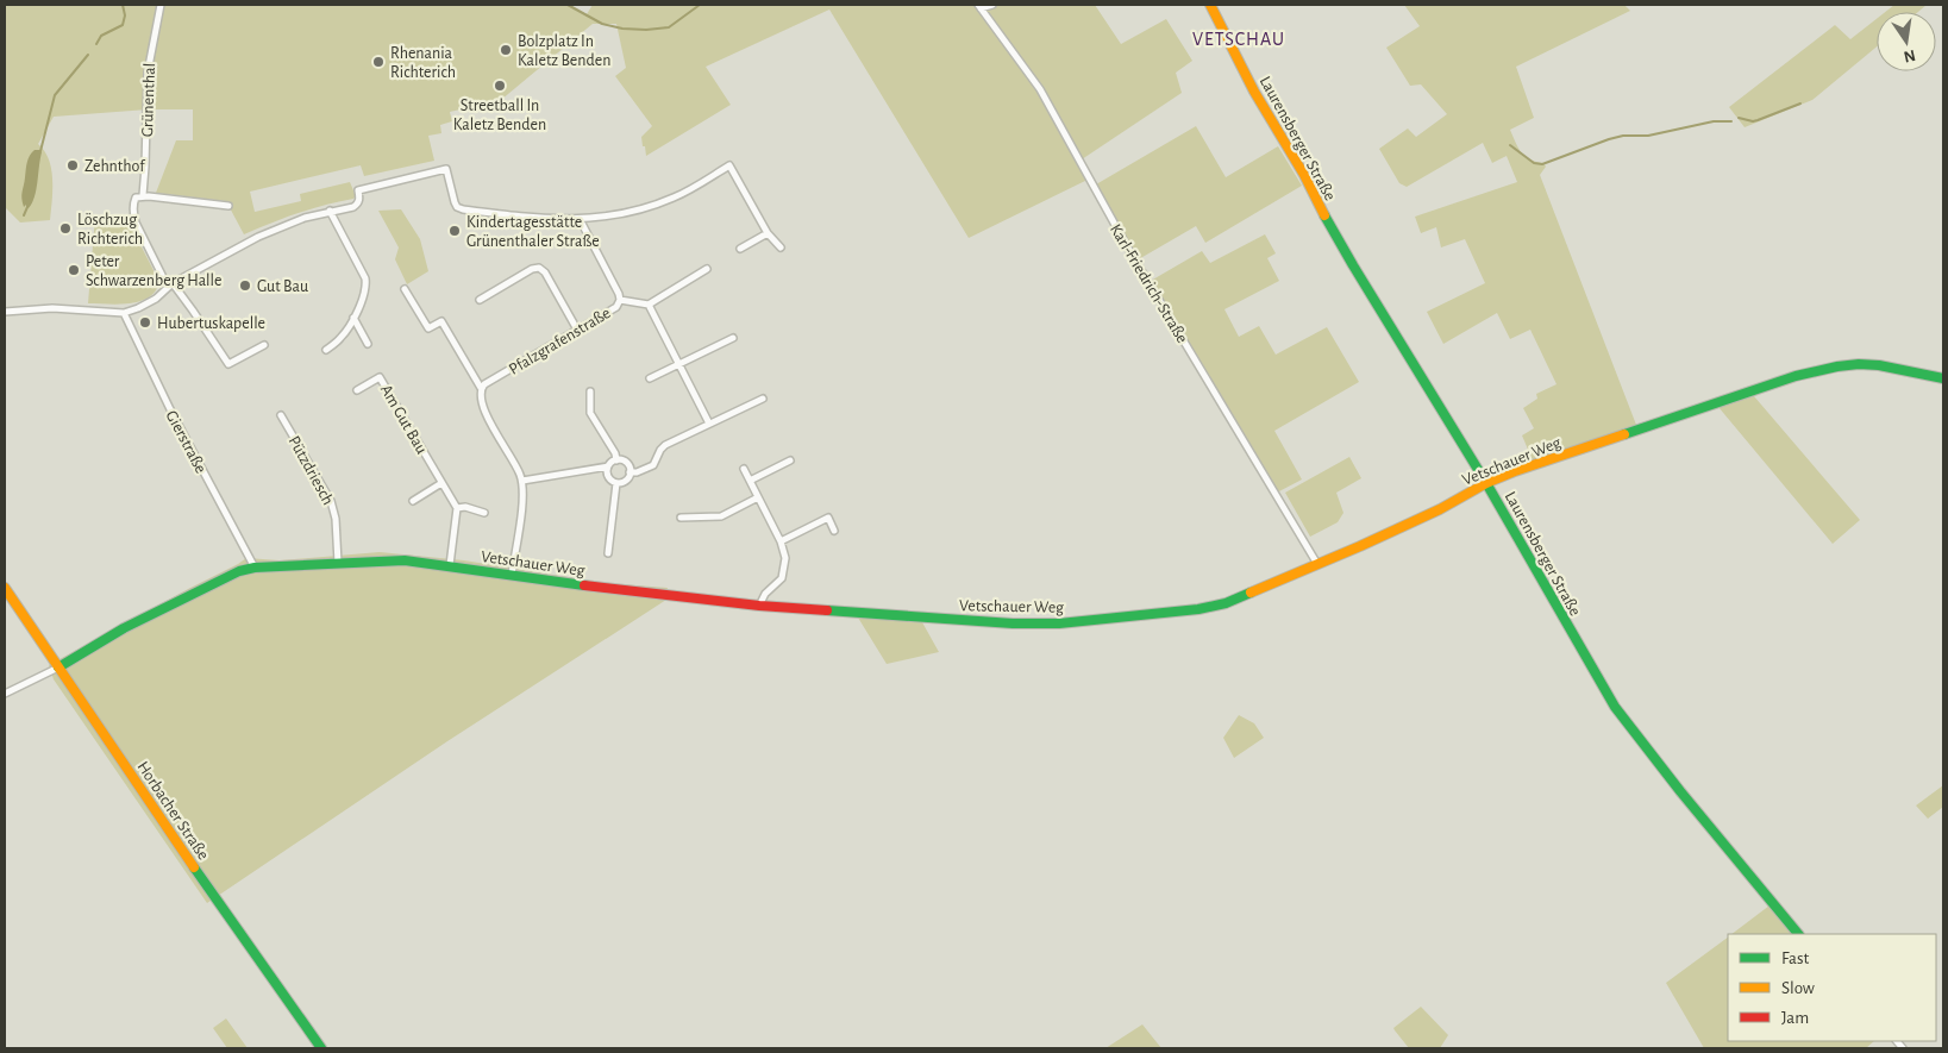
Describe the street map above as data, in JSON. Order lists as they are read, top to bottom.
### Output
{
  "streets": {
    "street": [
      "Grünenthal",
      "Laurensberger Straße",
      "Karl-Friedrich-Straße",
      "Pfalzgrafenstraße",
      "Am Gut Bau",
      "Gierstraße",
      "Vetschauer Weg",
      "Pützdriesch",
      "Horbacher Straße"
    ]
  },
  "crossings": [
    ["Laurensberger Straße", "Vetschauer Weg"],
    ["Karl-Friedrich-Straße", "Vetschauer Weg"],
    ["Gierstraße", "Vetschauer Weg"],
    ["Vetschauer Weg", "Pützdriesch"],
    ["Vetschauer Weg", "Horbacher Straße"]
  ],
  "districts": ["VETSCHAU"],
  "places": [
    "Bolzplatz In Kaletz Benden",
    "Rhenania Richterich",
    "Streetball In Kaletz Benden",
    "Zehnthof",
    "Löschzug Richterich",
    "Kindertagesstätte Grünenthaler Straße",
    "Peter Schwarzenberg Halle",
    "Gut Bau",
    "Hubertuskapelle"
  ],
  "legend": ["Fast", "Slow", "Jam"],
  "north": "bottom"
}
